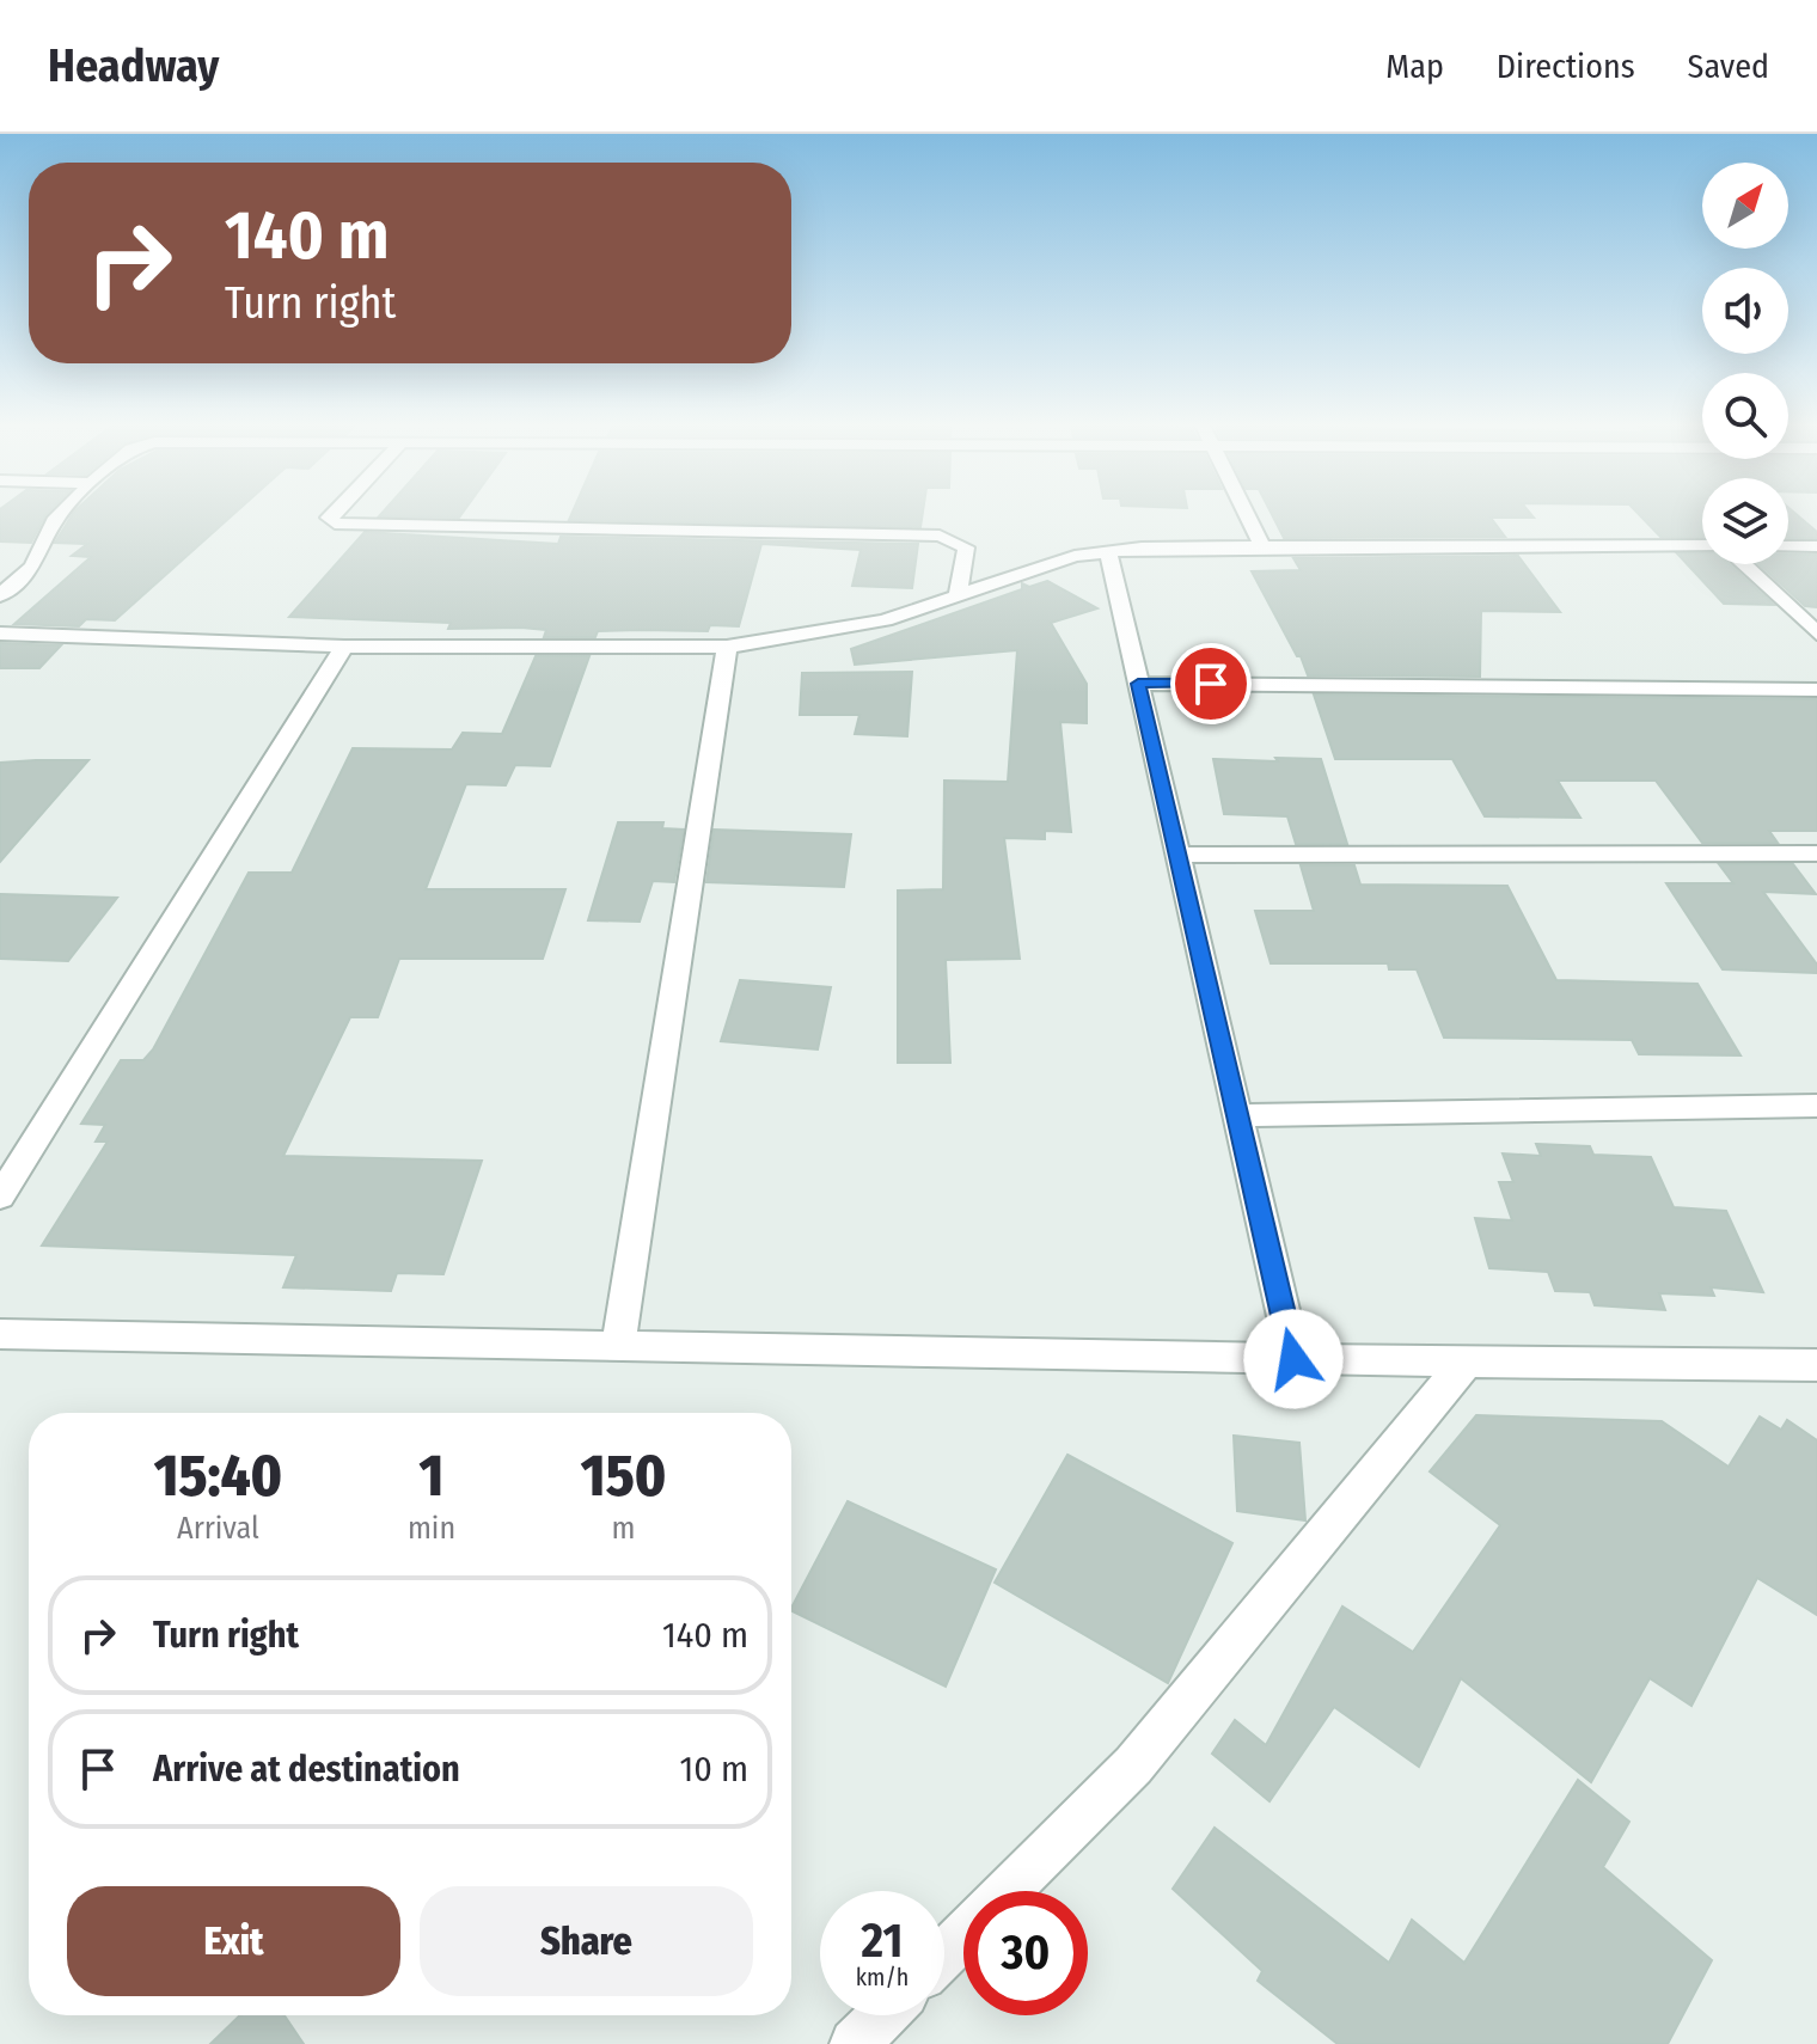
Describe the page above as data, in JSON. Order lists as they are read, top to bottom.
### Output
{
  "north": "top right",
  "page": {
    "header": "Headway",
    "nav": ["Map", "Directions", "Saved"],
    "turn": ["140 m", "Turn right"],
    "eta": [
      "15:40",
      "Arrival",
      "1",
      "min",
      "150",
      "m"
    ],
    "list": [
      {
        "name": "Turn right",
        "value": "140 m"
      },
      {
        "name": "Arrive at destination",
        "value": "10 m"
      }
    ],
    "buttons": ["Exit", "Share"],
    "speed": "21 km/h",
    "limit": "30"
  }
}
